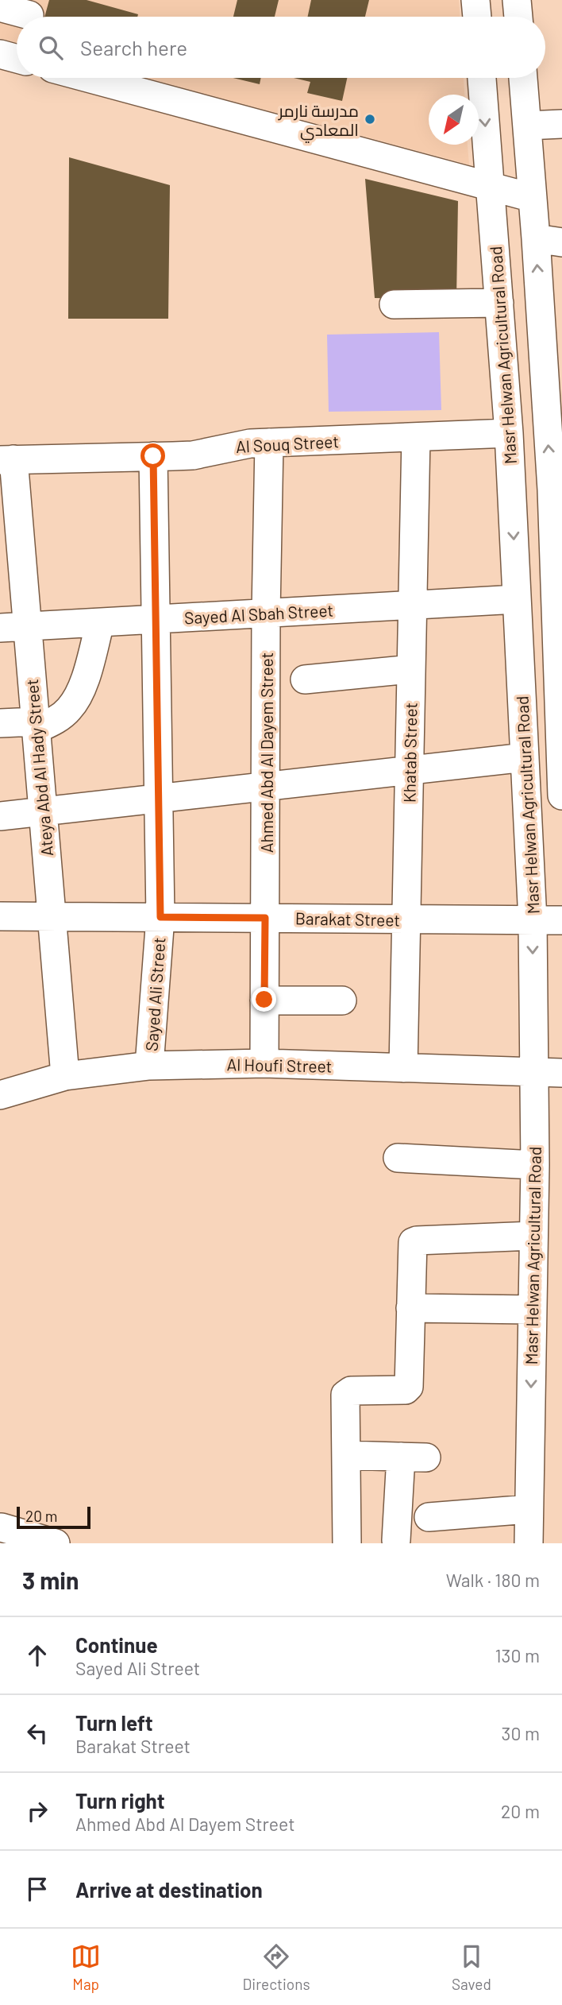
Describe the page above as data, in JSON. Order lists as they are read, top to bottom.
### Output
{
  "streets": {
    "street": [
      "Masr Helwan Agricultural Road",
      "Al Souq Street",
      "Sayed Al Sbah Street",
      "Ahmed Abd Al Dayem Street",
      "Khatab Street",
      "Ateya Abd Al Hady Street",
      "Barakat Street",
      "Sayed Ali Street",
      "Al Houfi Street"
    ]
  },
  "crossings": [
    ["Masr Helwan Agricultural Road", "Al Souq Street"],
    ["Masr Helwan Agricultural Road", "Sayed Al Sbah Street"],
    ["Masr Helwan Agricultural Road", "Barakat Street"],
    ["Masr Helwan Agricultural Road", "Al Houfi Street"],
    ["Al Souq Street", "Ahmed Abd Al Dayem Street"],
    ["Al Souq Street", "Khatab Street"],
    ["Al Souq Street", "Ateya Abd Al Hady Street"],
    ["Al Souq Street", "Sayed Ali Street"],
    ["Sayed Al Sbah Street", "Ahmed Abd Al Dayem Street"],
    ["Sayed Al Sbah Street", "Khatab Street"],
    ["Sayed Al Sbah Street", "Ateya Abd Al Hady Street"],
    ["Sayed Al Sbah Street", "Sayed Ali Street"],
    ["Ahmed Abd Al Dayem Street", "Barakat Street"],
    ["Ahmed Abd Al Dayem Street", "Al Houfi Street"],
    ["Khatab Street", "Barakat Street"],
    ["Khatab Street", "Al Houfi Street"],
    ["Ateya Abd Al Hady Street", "Barakat Street"],
    ["Ateya Abd Al Hady Street", "Al Houfi Street"],
    ["Barakat Street", "Sayed Ali Street"],
    ["Sayed Ali Street", "Al Houfi Street"]
  ],
  "places": ["مدرسة نارمر المعادي"],
  "scale_bar": "20 m",
  "north": "bottom left",
  "page": {
    "search": "Search here",
    "scale": "20 m",
    "heading": ["3 min", "Walk · 180 m"],
    "list": [
      ["Continue", "Sayed Ali Street", "130 m"],
      ["Turn left", "Barakat Street", "30 m"],
      ["Turn right", "Ahmed Abd Al Dayem Street", "20 m"],
      "Arrive at destination"
    ],
    "nav": ["Map", "Directions", "Saved"]
  }
}
